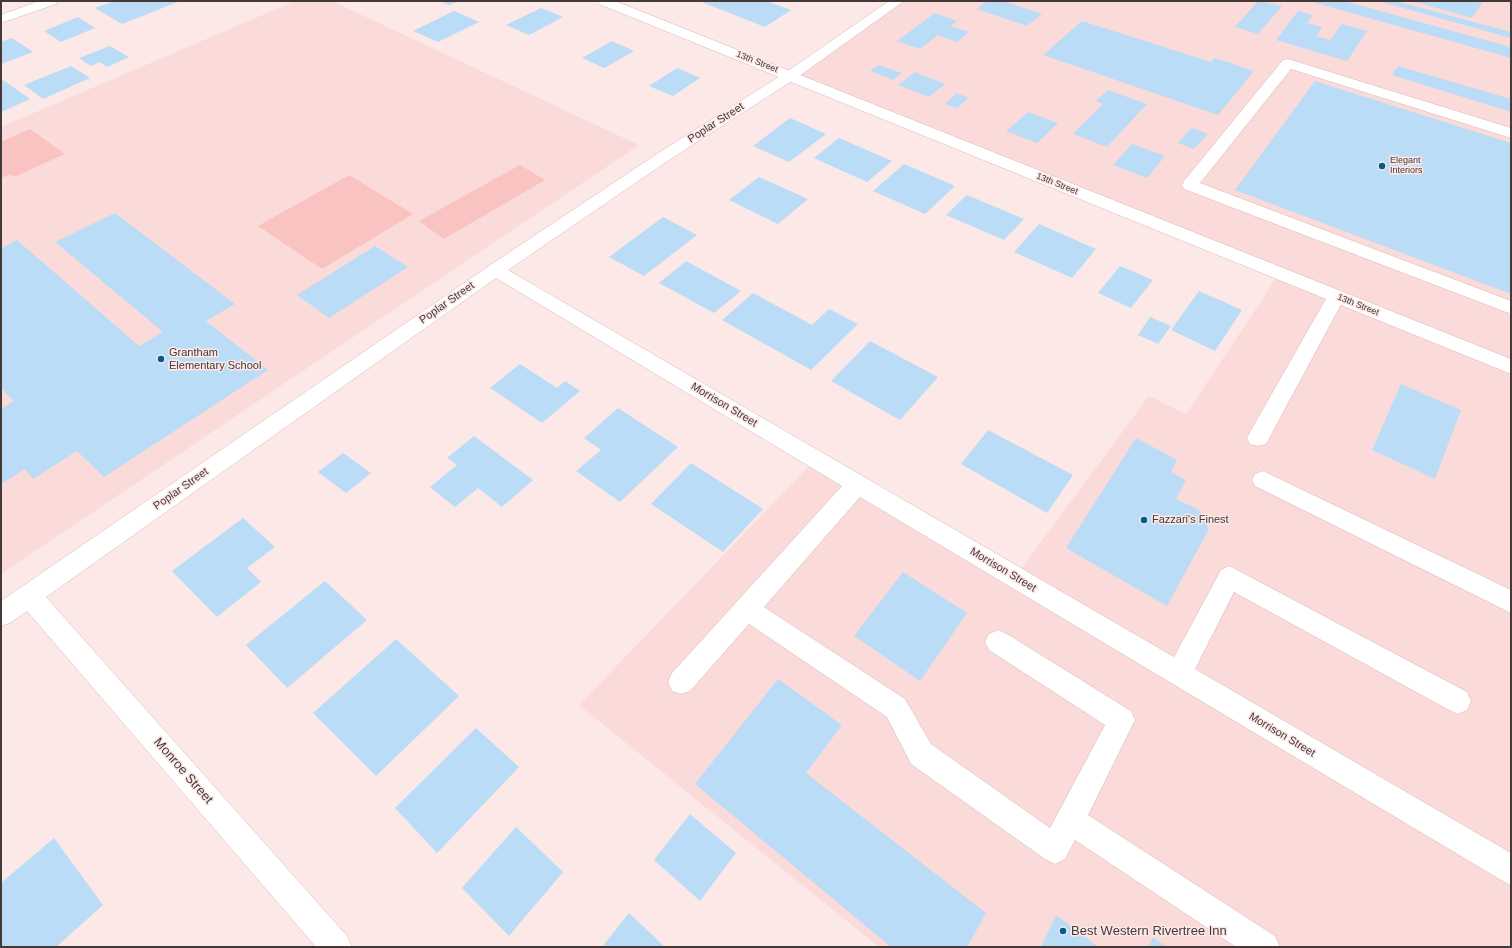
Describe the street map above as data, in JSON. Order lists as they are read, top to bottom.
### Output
{
  "streets": {
    "street": [
      "13th Street",
      "Poplar Street",
      "Morrison Street",
      "Monroe Street"
    ]
  },
  "crossings": [
    ["13th Street", "Poplar Street"],
    ["Poplar Street", "Morrison Street"],
    ["Poplar Street", "Monroe Street"]
  ],
  "places": [
    "Elegant Interiors",
    "Grantham Elementary School",
    "Fazzari's Finest",
    "Best Western Rivertree Inn"
  ]
}
